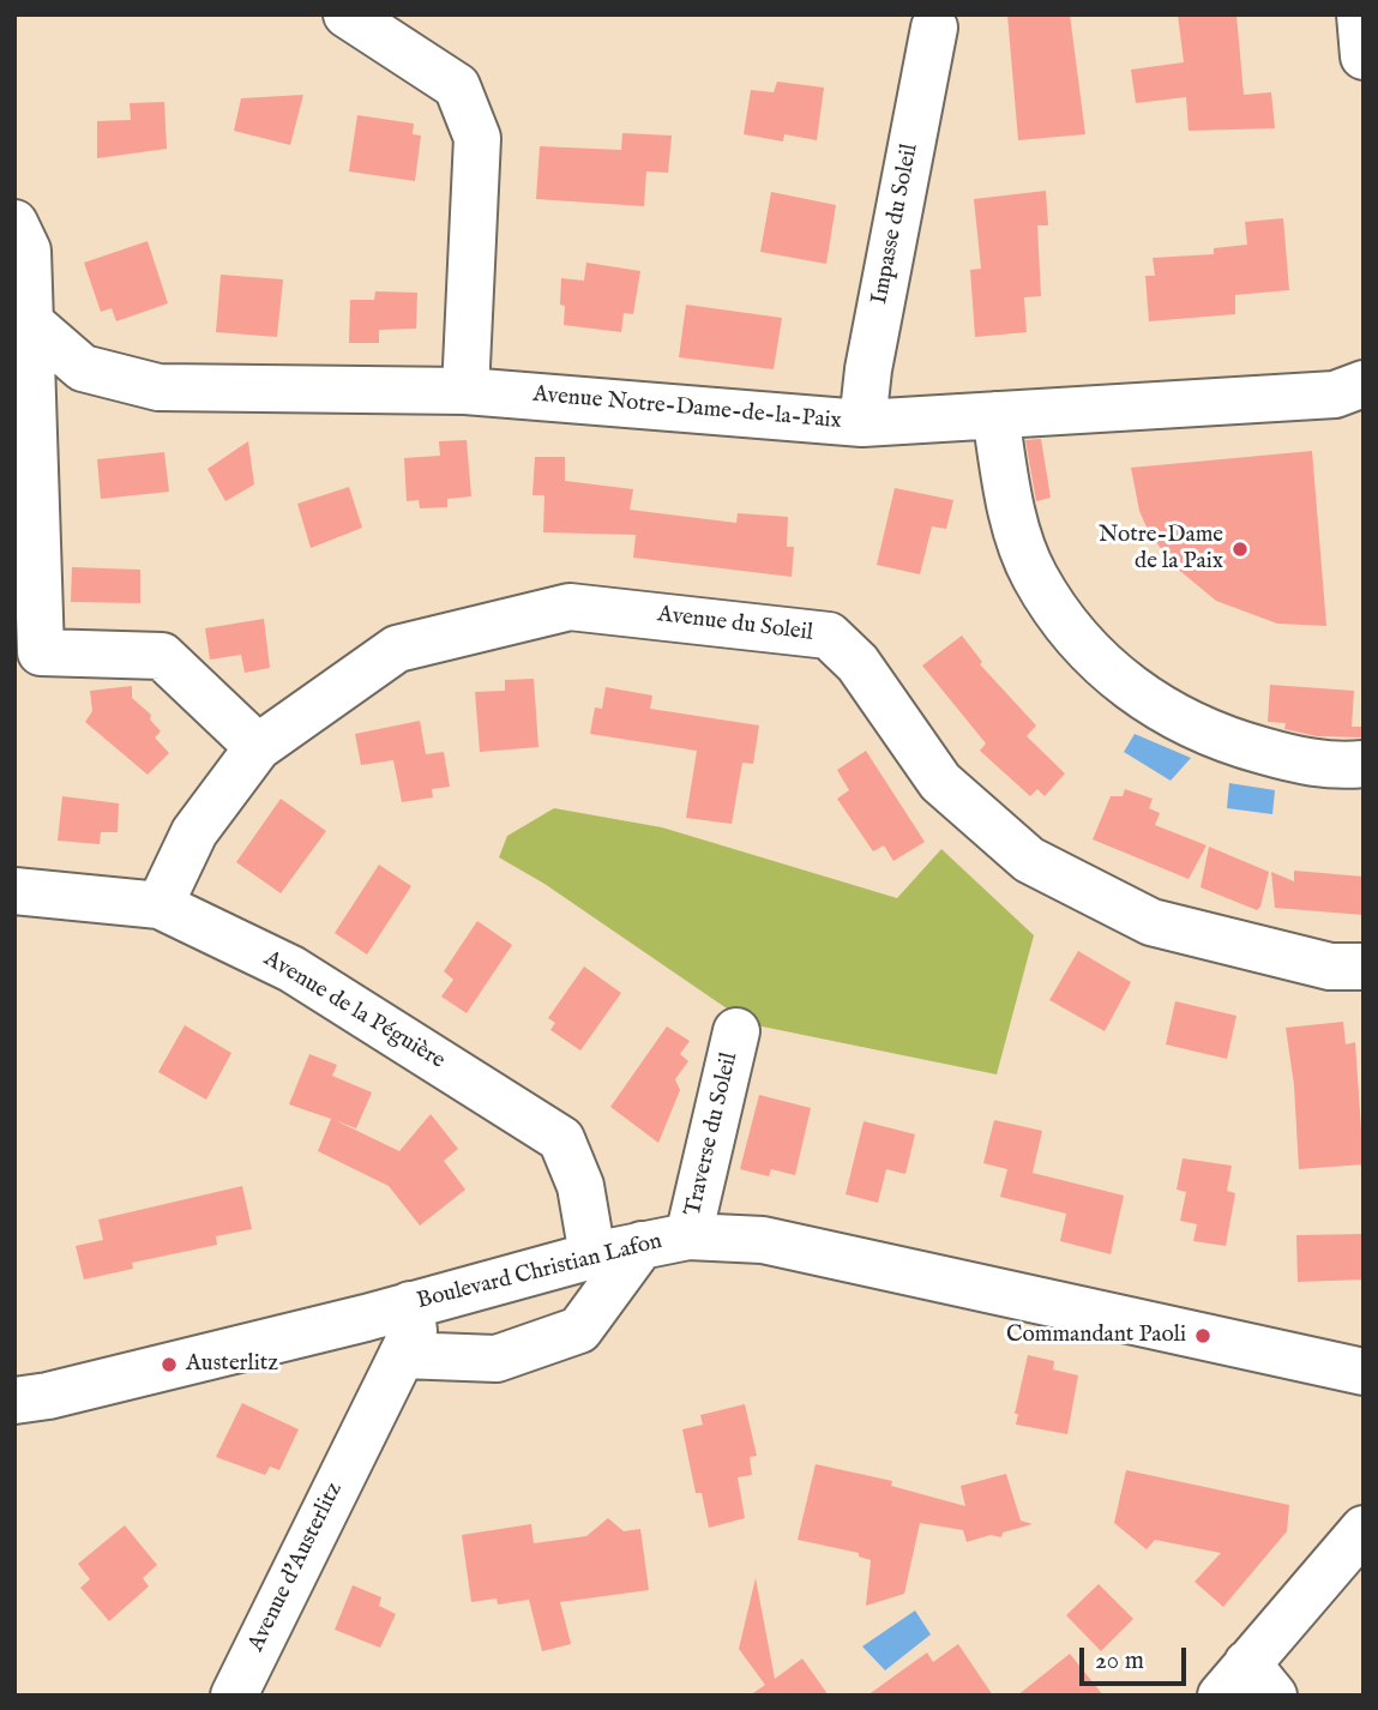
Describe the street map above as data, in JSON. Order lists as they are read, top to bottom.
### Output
{
  "streets": {
    "street": [
      "Impasse du Soleil",
      "Avenue Notre-Dame-de-la-Paix",
      "Avenue du Soleil",
      "Avenue de la Péguière",
      "Traverse du Soleil",
      "Boulevard Christian Lafon",
      "Avenue d'Austerlitz"
    ]
  },
  "crossings": [
    ["Impasse du Soleil", "Avenue Notre-Dame-de-la-Paix"],
    ["Avenue du Soleil", "Avenue de la Péguière"],
    ["Avenue de la Péguière", "Boulevard Christian Lafon"],
    ["Traverse du Soleil", "Boulevard Christian Lafon"],
    ["Boulevard Christian Lafon", "Avenue d'Austerlitz"]
  ],
  "places": ["Notre-Dame de la Paix", "Commandant Paoli", "Austerlitz"],
  "scale_bar": "20 m"
}
